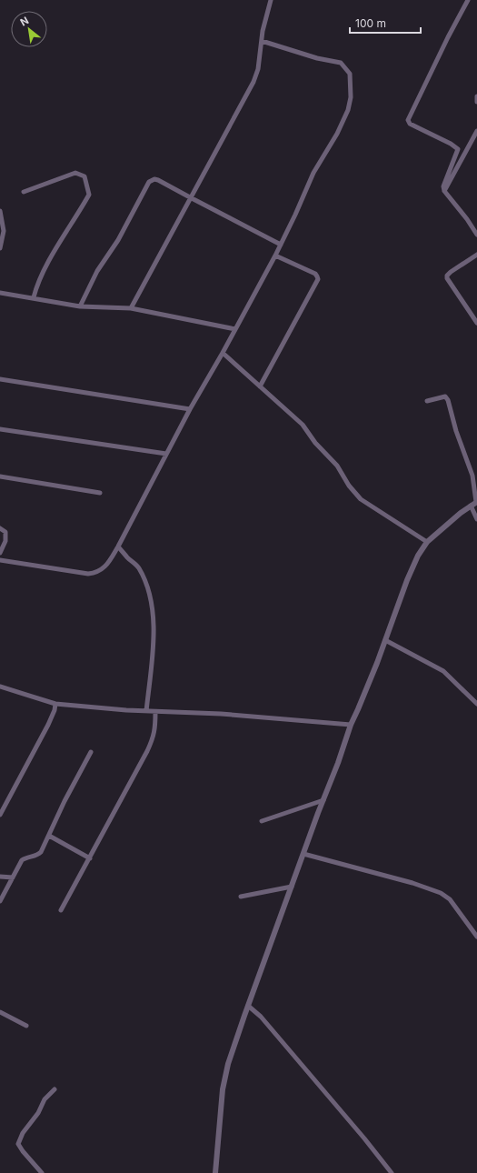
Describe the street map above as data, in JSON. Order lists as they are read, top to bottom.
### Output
{
  "scale_bar": "100 m",
  "north": "top left"
}
